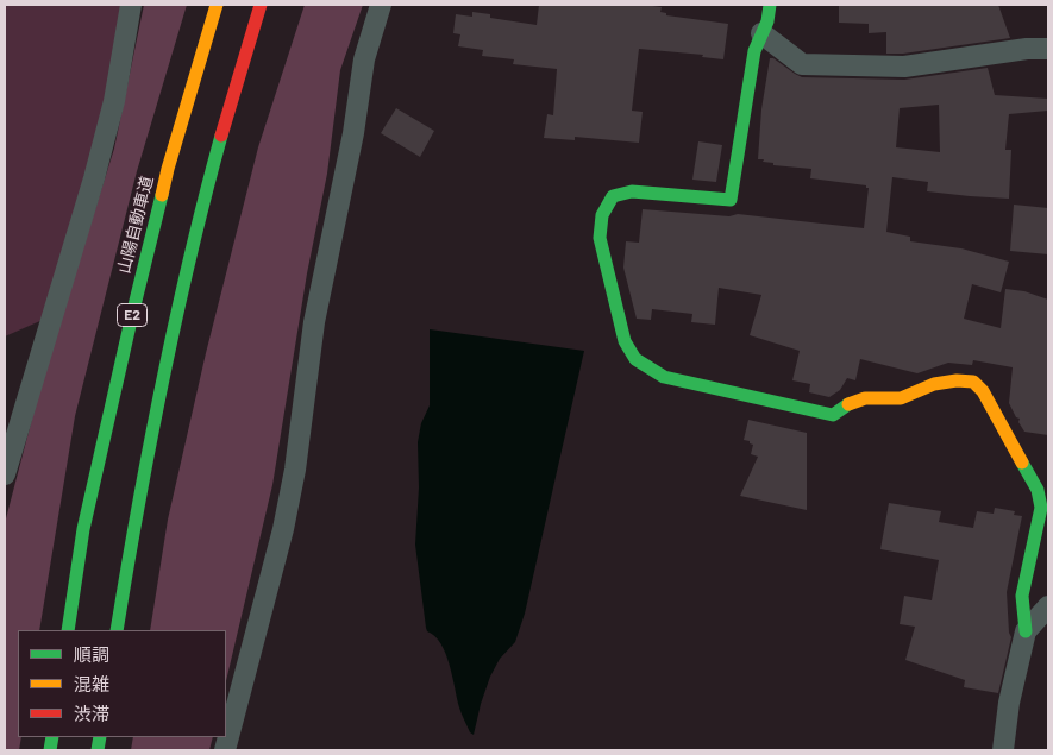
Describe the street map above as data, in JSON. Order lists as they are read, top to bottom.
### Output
{
  "streets": {
    "main road": ["山陽自動車道", "E2"]
  },
  "legend": ["順調", "混雑", "渋滞"]
}
